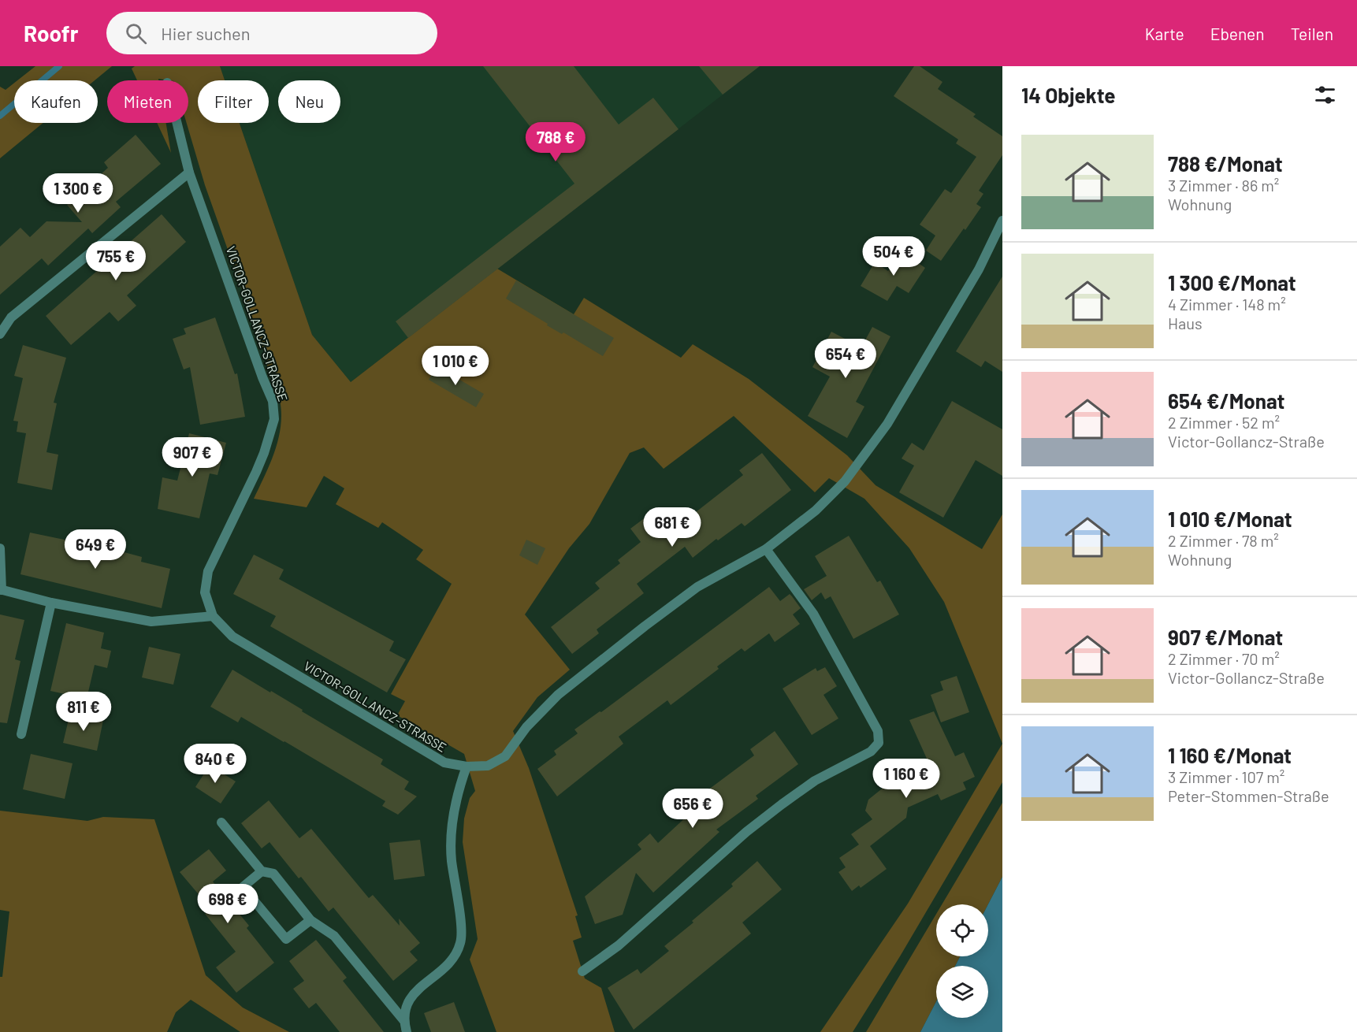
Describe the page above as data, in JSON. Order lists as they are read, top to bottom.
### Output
{
  "streets": {
    "street": ["VICTOR-GOLLANCZ-STRASSE"]
  },
  "page": {
    "header": "Roofr",
    "search": "Hier suchen",
    "nav": ["Karte", "Ebenen", "Teilen"],
    "heading": "14 Objekte",
    "chip": [
      "Kaufen",
      "Mieten",
      "Filter",
      "Neu"
    ],
    "price": [
      "788 €",
      "1 300 €",
      "504 €",
      "755 €",
      "654 €",
      "1 010 €",
      "907 €",
      "681 €",
      "649 €",
      "811 €",
      "840 €",
      "1 160 €",
      "656 €",
      "698 €"
    ],
    "list": [
      {
        "name": "788 €/Monat",
        "note": "3 Zimmer · 86 m² · Wohnung"
      },
      {
        "name": "1 300 €/Monat",
        "note": "4 Zimmer · 148 m² · Haus"
      },
      {
        "name": "654 €/Monat",
        "note": "2 Zimmer · 52 m² · Victor-Gollancz-Straße"
      },
      {
        "name": "1 010 €/Monat",
        "note": "2 Zimmer · 78 m² · Wohnung"
      },
      {
        "name": "907 €/Monat",
        "note": "2 Zimmer · 70 m² · Victor-Gollancz-Straße"
      },
      {
        "name": "1 160 €/Monat",
        "note": "3 Zimmer · 107 m² · Peter-Stommen-Straße"
      }
    ]
  }
}
